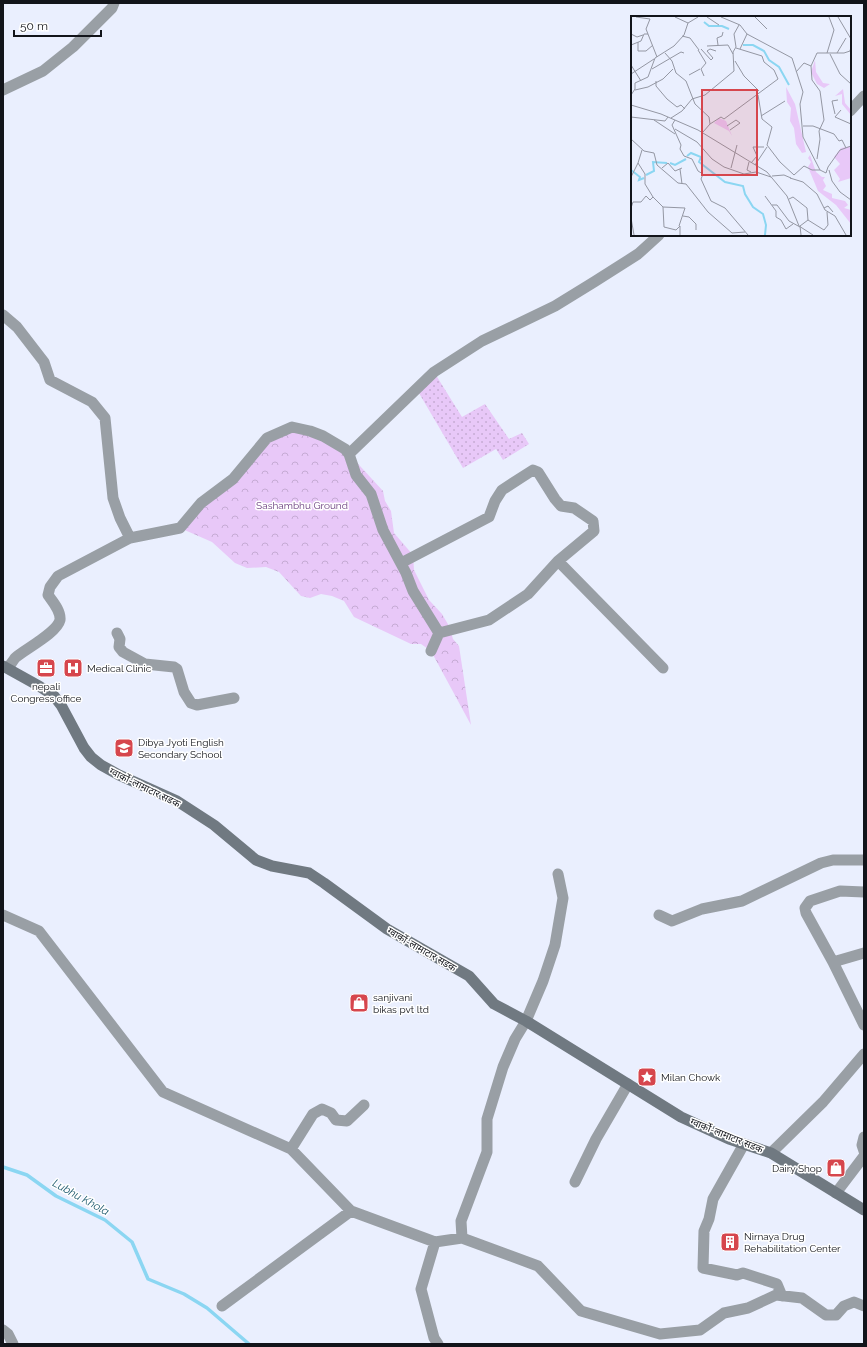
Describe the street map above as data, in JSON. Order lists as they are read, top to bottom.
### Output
{
  "streets": {
    "main road": ["ग्वार्को-लामाटार सडक"]
  },
  "water": ["Lubhu Khola"],
  "parks": ["Sashambhu Ground"],
  "places": {
    "office": ["nepali Congress office"],
    "hospital": ["Medical Clinic"],
    "school or university": ["Dibya Jyoti English Secondary School"],
    "shop": ["sanjivani bikas pvt ltd", "Dairy Shop"],
    "place": ["Milan Chowk"],
    "building": ["Nirnaya Drug Rehabilitation Center"]
  },
  "scale_bar": "50 m"
}
